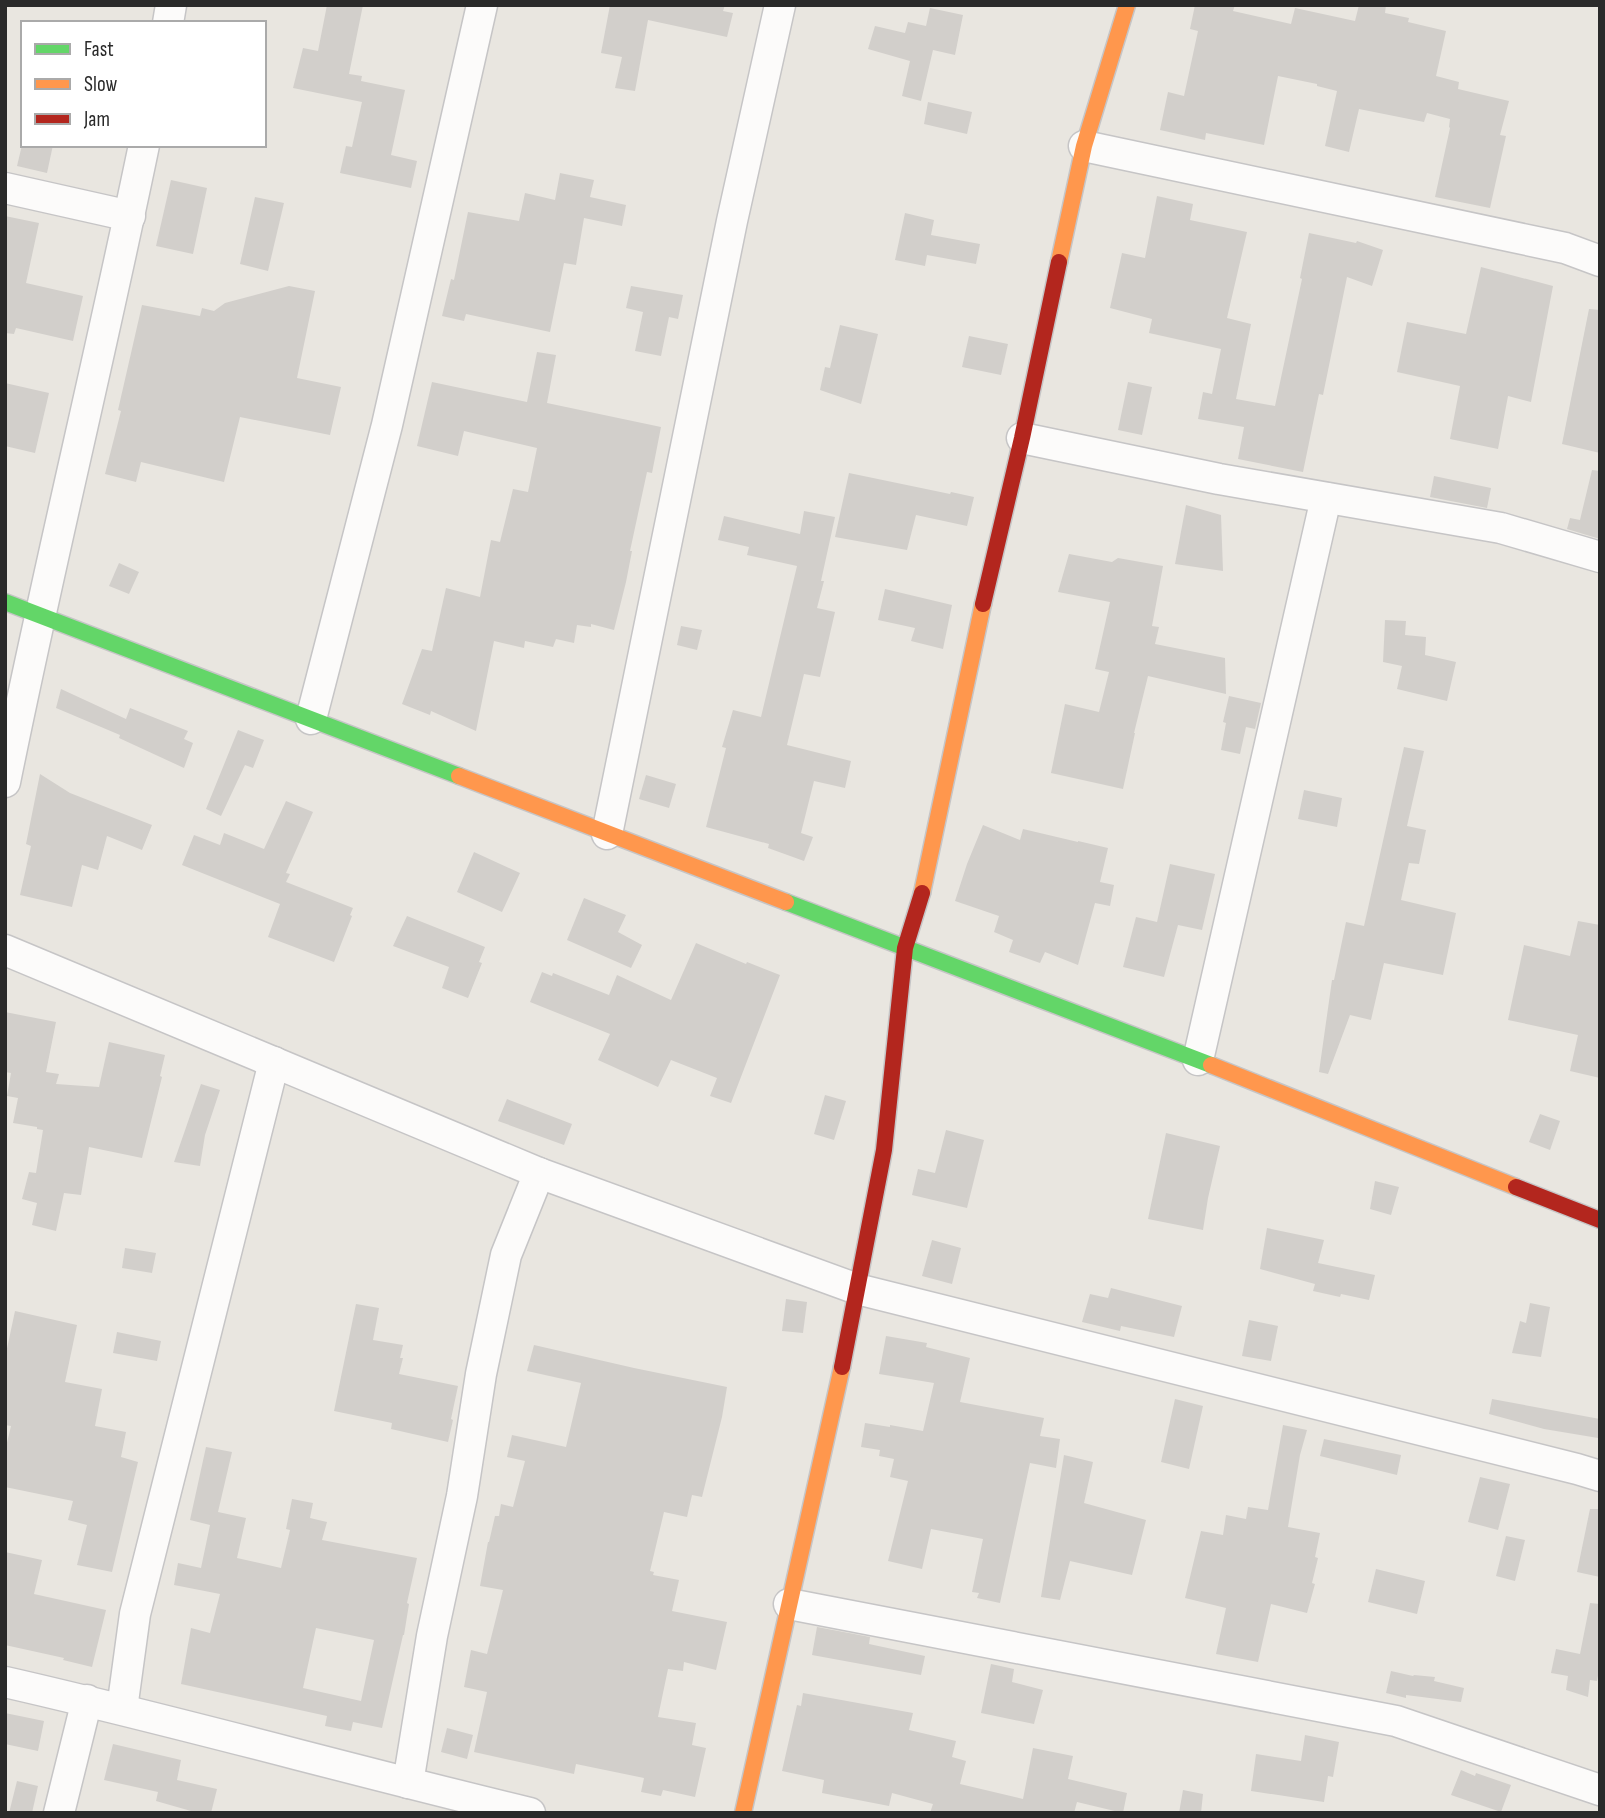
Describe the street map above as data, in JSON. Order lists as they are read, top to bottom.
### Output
{
  "legend": ["Fast", "Slow", "Jam"]
}
